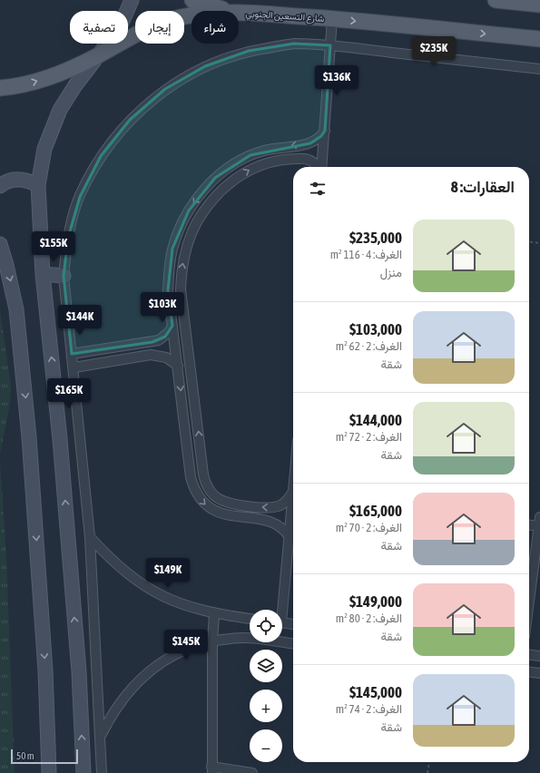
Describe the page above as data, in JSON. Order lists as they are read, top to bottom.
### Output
{
  "streets": {
    "main road": ["شارع التسعين الجنوبي"]
  },
  "one_way": ["شارع التسعين الجنوبي"],
  "scale_bar": "50 m",
  "page": {
    "chip": ["شراء", "إيجار", "تصفية"],
    "price": [
      "$235K",
      "$136K",
      "$155K",
      "$103K",
      "$144K",
      "$165K",
      "$149K",
      "$145K"
    ],
    "heading": "العقارات: 8",
    "list": [
      {
        "name": "$235,000",
        "note": "الغرف: 4 · 116 m² · منزل"
      },
      {
        "name": "$103,000",
        "note": "الغرف: 2 · 62 m² · شقة"
      },
      {
        "name": "$144,000",
        "note": "الغرف: 2 · 72 m² · شقة"
      },
      {
        "name": "$165,000",
        "note": "الغرف: 2 · 70 m² · شقة"
      },
      {
        "name": "$149,000",
        "note": "الغرف: 2 · 80 m² · شقة"
      },
      {
        "name": "$145,000",
        "note": "الغرف: 2 · 74 m² · شقة"
      }
    ],
    "map_buttons": ["+", "−"],
    "scale": "50 m"
  }
}
